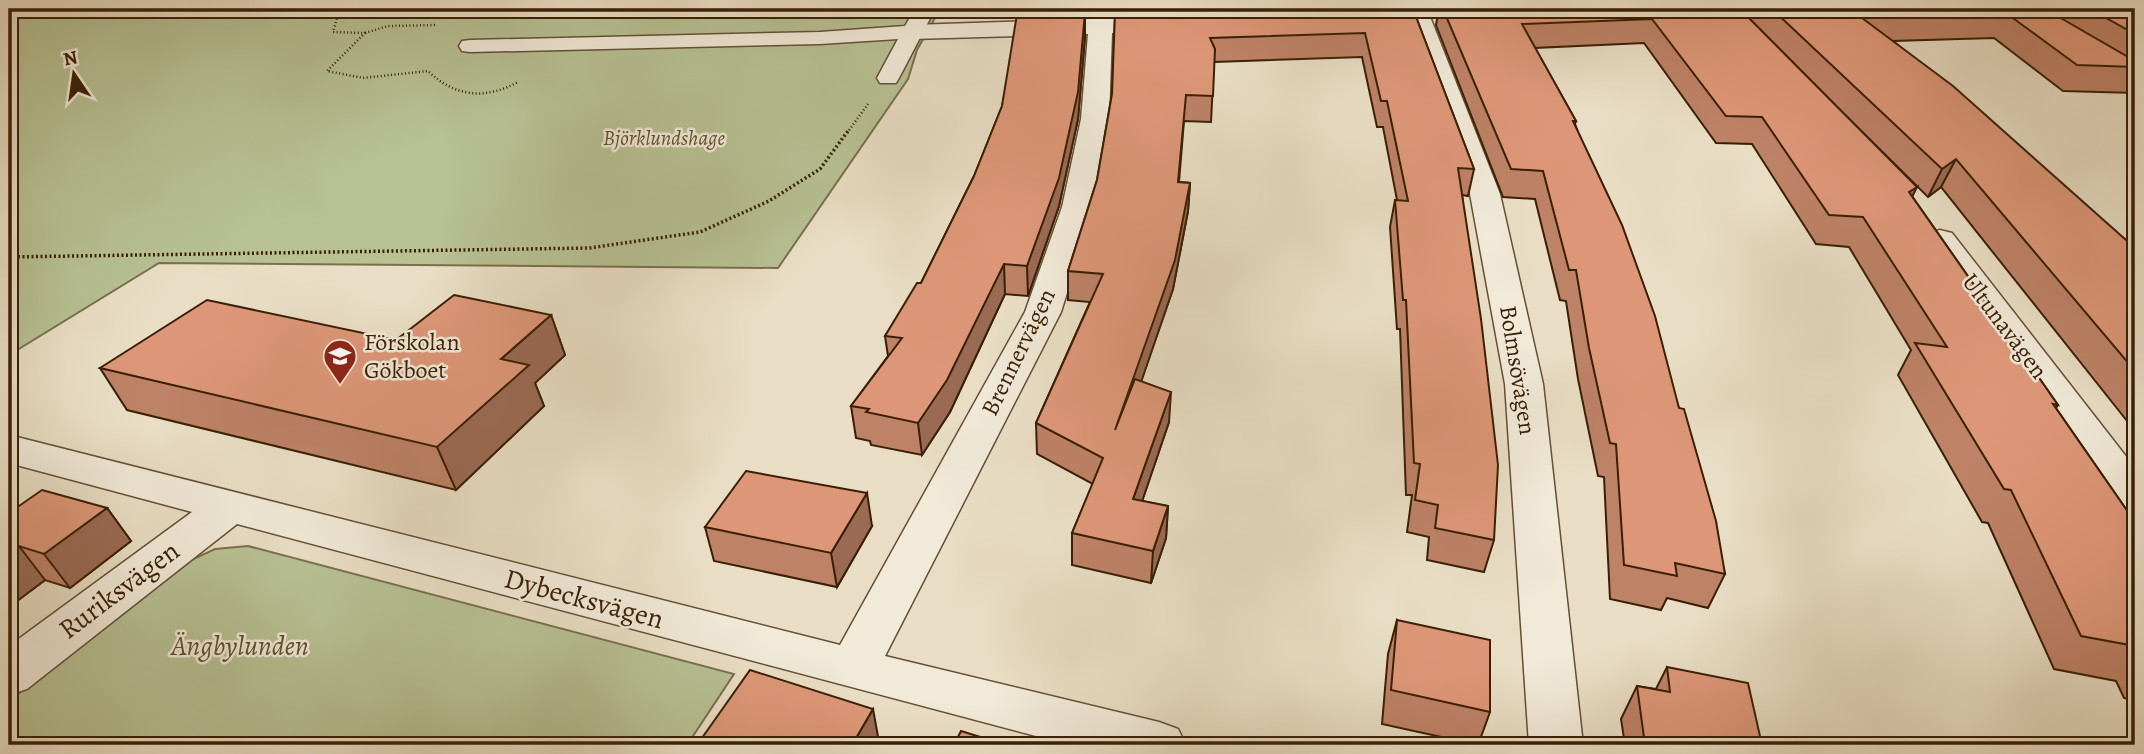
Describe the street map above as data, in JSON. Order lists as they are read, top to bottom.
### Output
{
  "streets": {
    "street": [
      "Ultunavägen",
      "Brennervägen",
      "Bolmsövägen",
      "Ruriksvägen",
      "Dybecksvägen"
    ]
  },
  "crossings": [
    ["Brennervägen", "Dybecksvägen"],
    ["Ruriksvägen", "Dybecksvägen"]
  ],
  "parks": ["Björklundshage", "Ängbylunden"],
  "places": {
    "school or university": ["Förskolan Gökboet"]
  },
  "north": "top"
}
